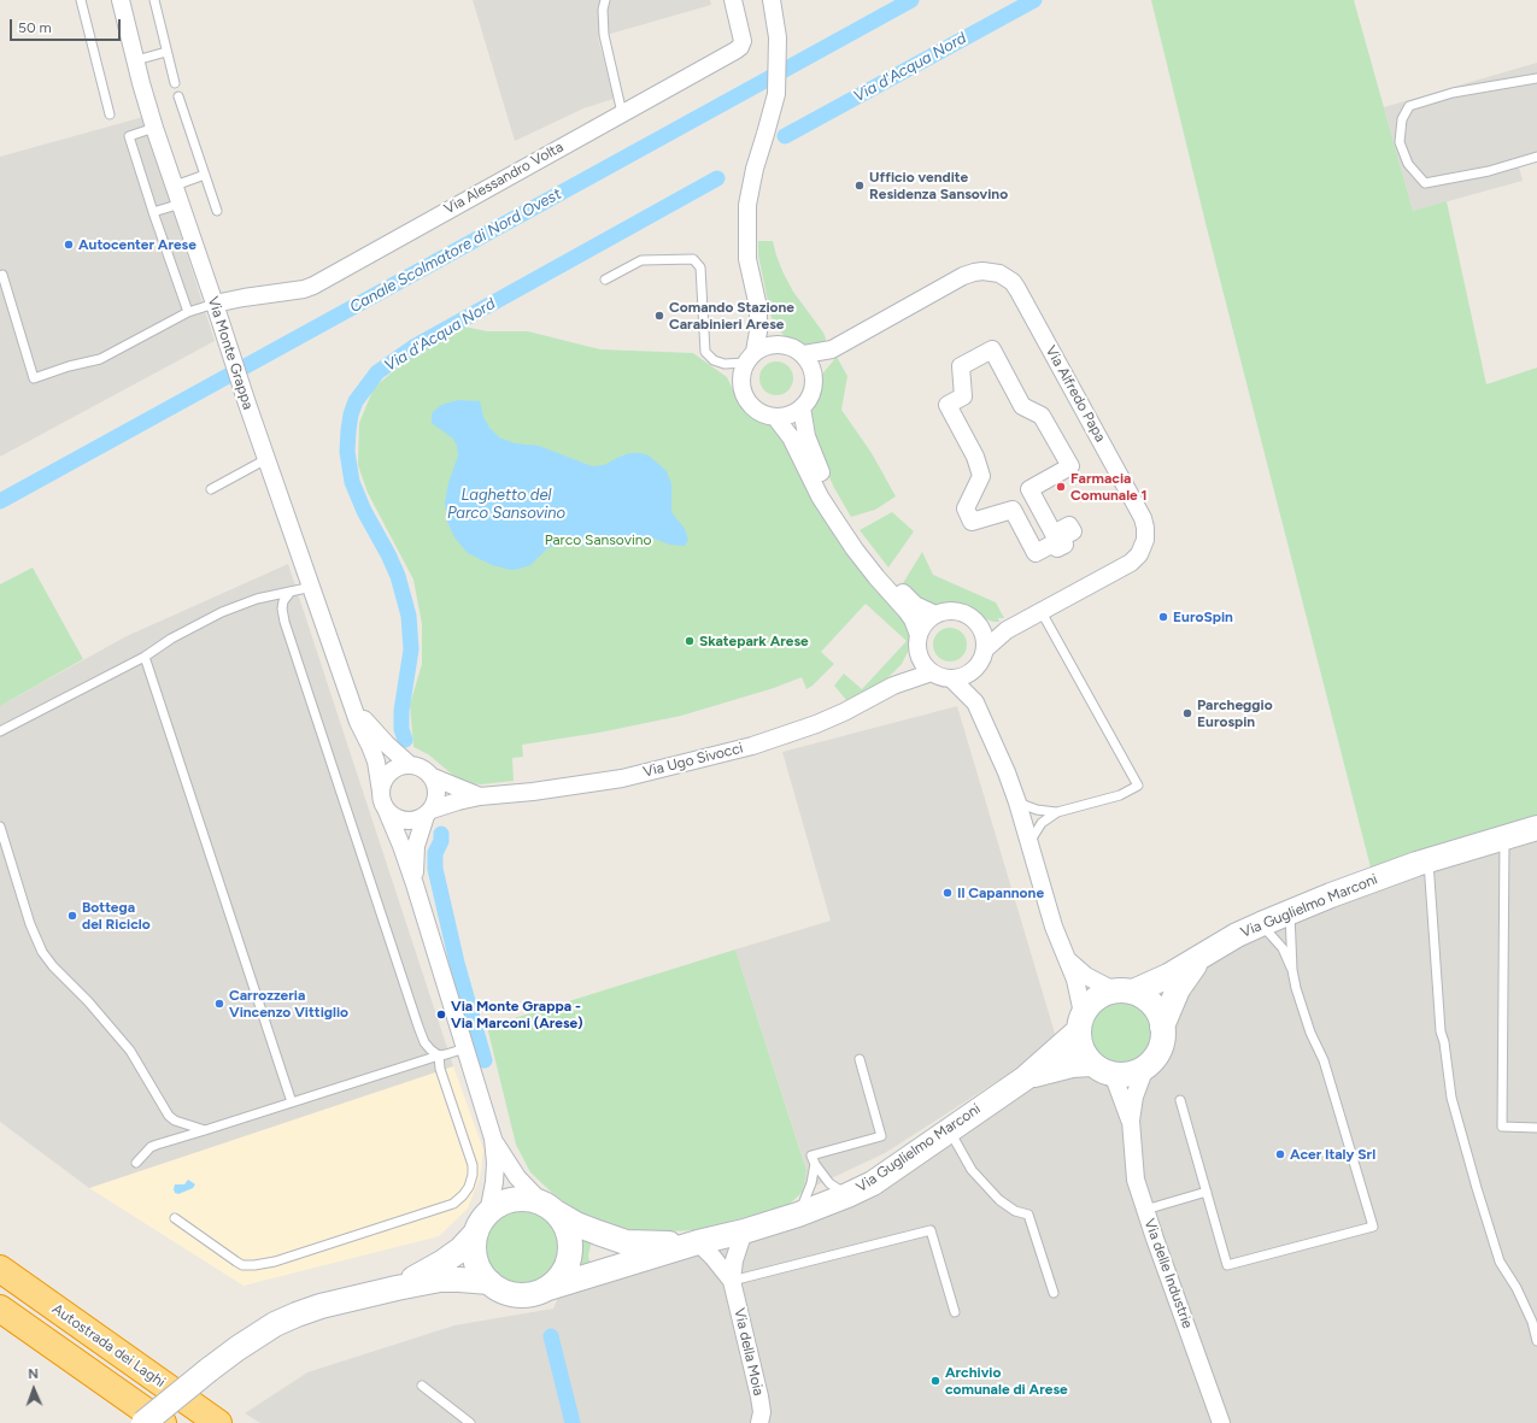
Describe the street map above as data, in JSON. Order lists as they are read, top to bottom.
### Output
{
  "streets": {
    "highway": ["Autostrada dei Laghi"],
    "street": [
      "Via Alessandro Volta",
      "Via Monte Grappa",
      "Via Alfredo Papa",
      "Via Ugo Sivocci",
      "Via Guglielmo Marconi",
      "Via delle Industrie",
      "Via della Moia"
    ]
  },
  "crossings": [
    ["Via Alessandro Volta", "Via Monte Grappa"],
    ["Via Monte Grappa", "Via Ugo Sivocci"],
    ["Via Alfredo Papa", "Via Ugo Sivocci"],
    ["Via Guglielmo Marconi", "Via delle Industrie"],
    ["Via Guglielmo Marconi", "Via della Moia"]
  ],
  "water": ["Via d'Acqua Nord", "Canale Scolmatore di Nord Ovest", "Laghetto del Parco Sansovino"],
  "parks": ["Parco Sansovino"],
  "places": [
    "Ufficio vendite Residenza Sansovino",
    "Autocenter Arese",
    "Comando Stazione Carabinieri Arese",
    "Farmacia Comunale 1",
    "EuroSpin",
    "Skatepark Arese",
    "Parcheggio Eurospin",
    "Il Capannone",
    "Bottega del Riciclo",
    "Carrozzeria Vincenzo Vittiglio",
    "Via Monte Grappa - Via Marconi (Arese)",
    "Acer Italy Srl",
    "Archivio comunale di Arese"
  ],
  "scale_bar": "50 m",
  "north": "top"
}
